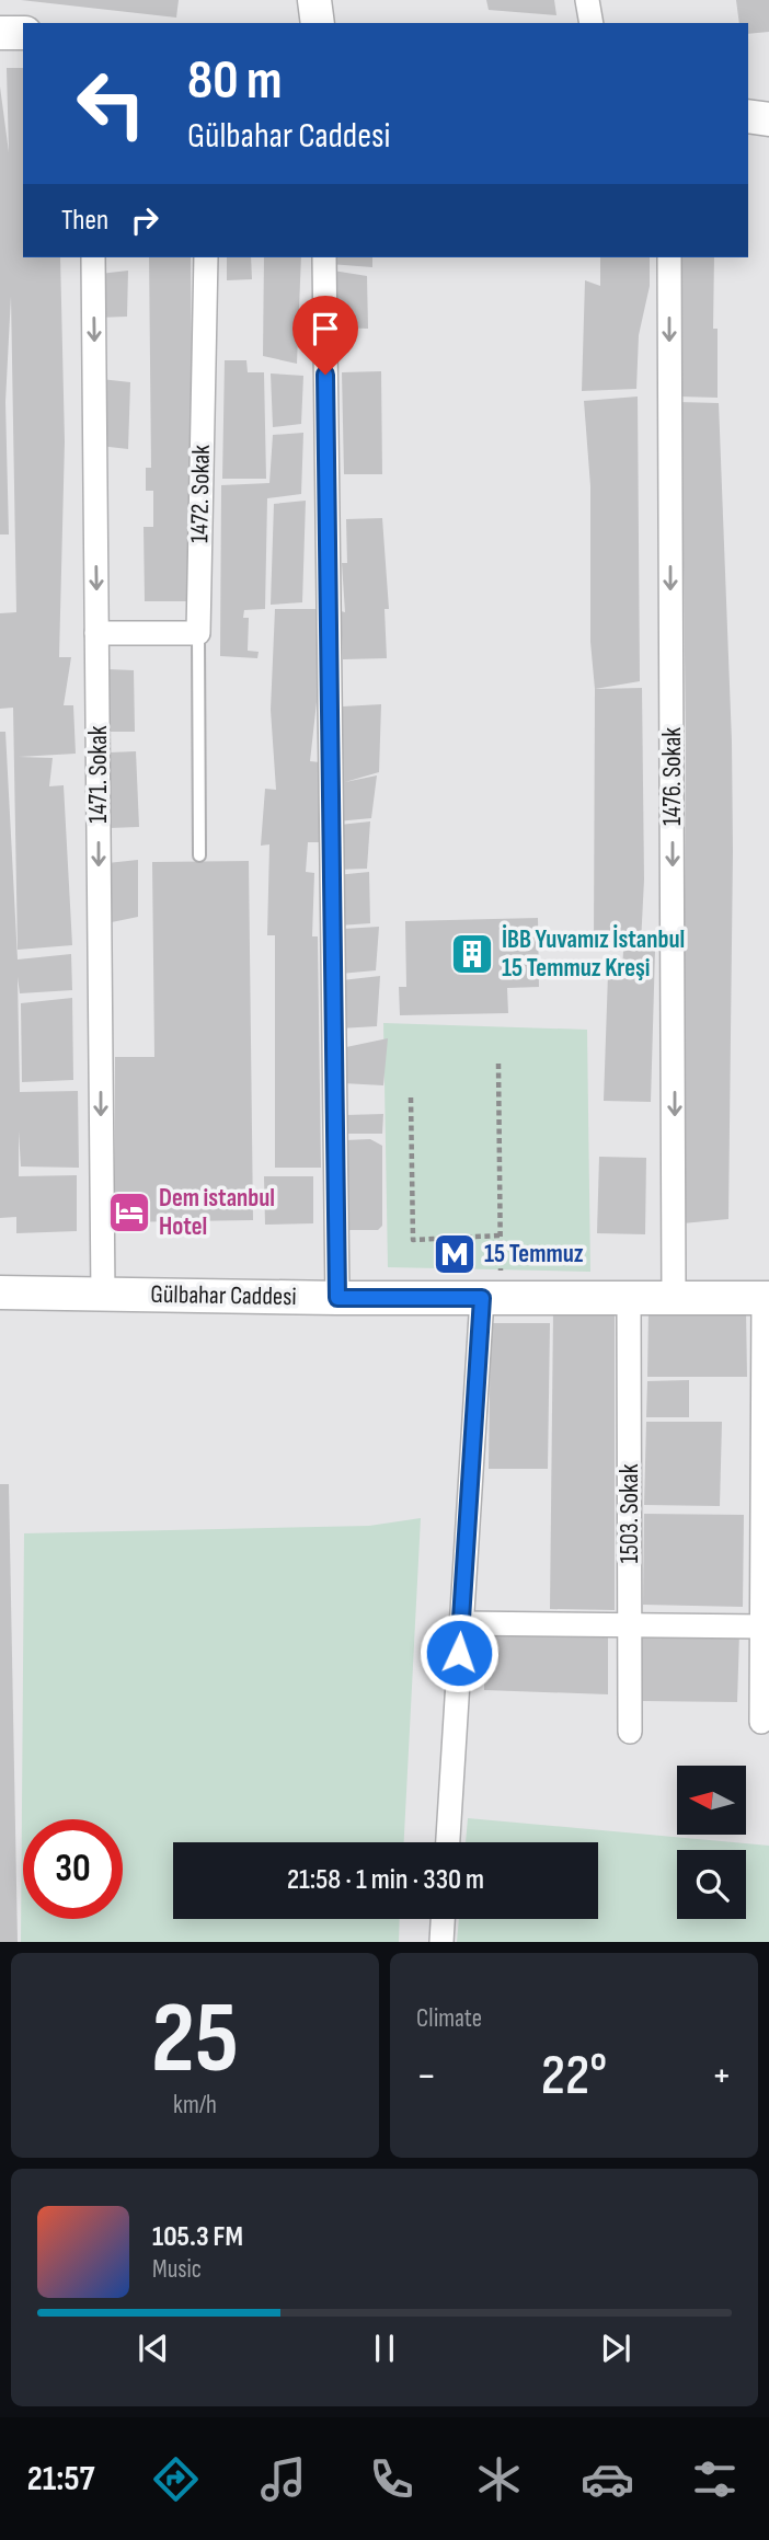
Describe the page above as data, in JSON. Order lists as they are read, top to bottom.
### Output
{
  "streets": {
    "main road": ["Gülbahar Caddesi"],
    "street": [
      "1472. Sokak",
      "1471. Sokak",
      "1476. Sokak",
      "1503. Sokak"
    ]
  },
  "crossings": [
    ["1471. Sokak", "Gülbahar Caddesi"],
    ["1476. Sokak", "Gülbahar Caddesi"],
    ["Gülbahar Caddesi", "1503. Sokak"]
  ],
  "one_way": ["1471. Sokak", "1476. Sokak"],
  "places": {
    "building": ["İBB Yuvamız İstanbul 15 Temmuz Kreşi"],
    "hotel": ["Dem istanbul Hotel"],
    "metro station": ["15 Temmuz"]
  },
  "north": "left",
  "page": {
    "turn": ["80 m", "Gülbahar Caddesi"],
    "then": "Then",
    "limit": "30",
    "trip": "21:58 · 1 min · 330 m",
    "tile": [
      ["25", "km/h"],
      "Climate"
    ],
    "heat": ["−", "22°", "+"],
    "song": ["105.3 FM", "Music"],
    "tabs": "21:57"
  }
}
